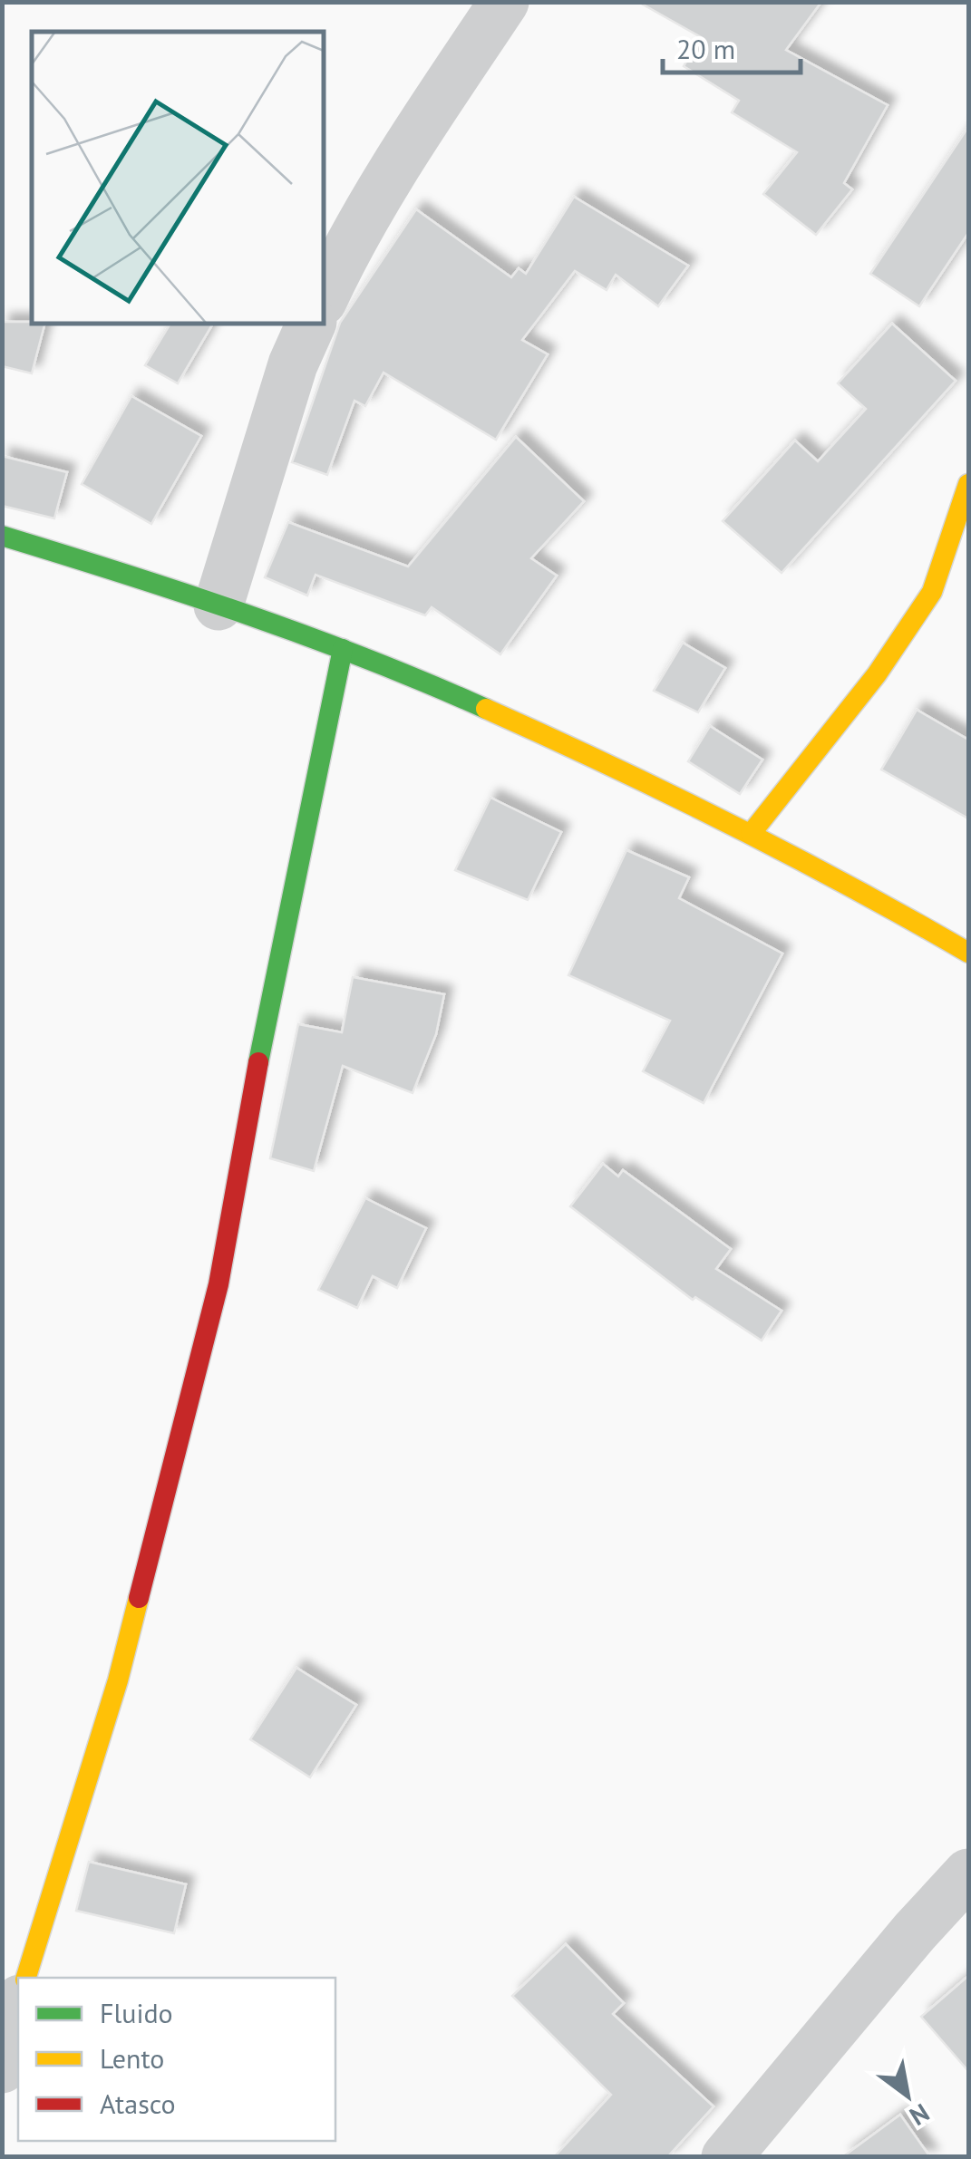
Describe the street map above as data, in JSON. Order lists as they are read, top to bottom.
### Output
{
  "legend": ["Fluido", "Lento", "Atasco"],
  "scale_bar": "20 m",
  "north": "bottom right"
}
